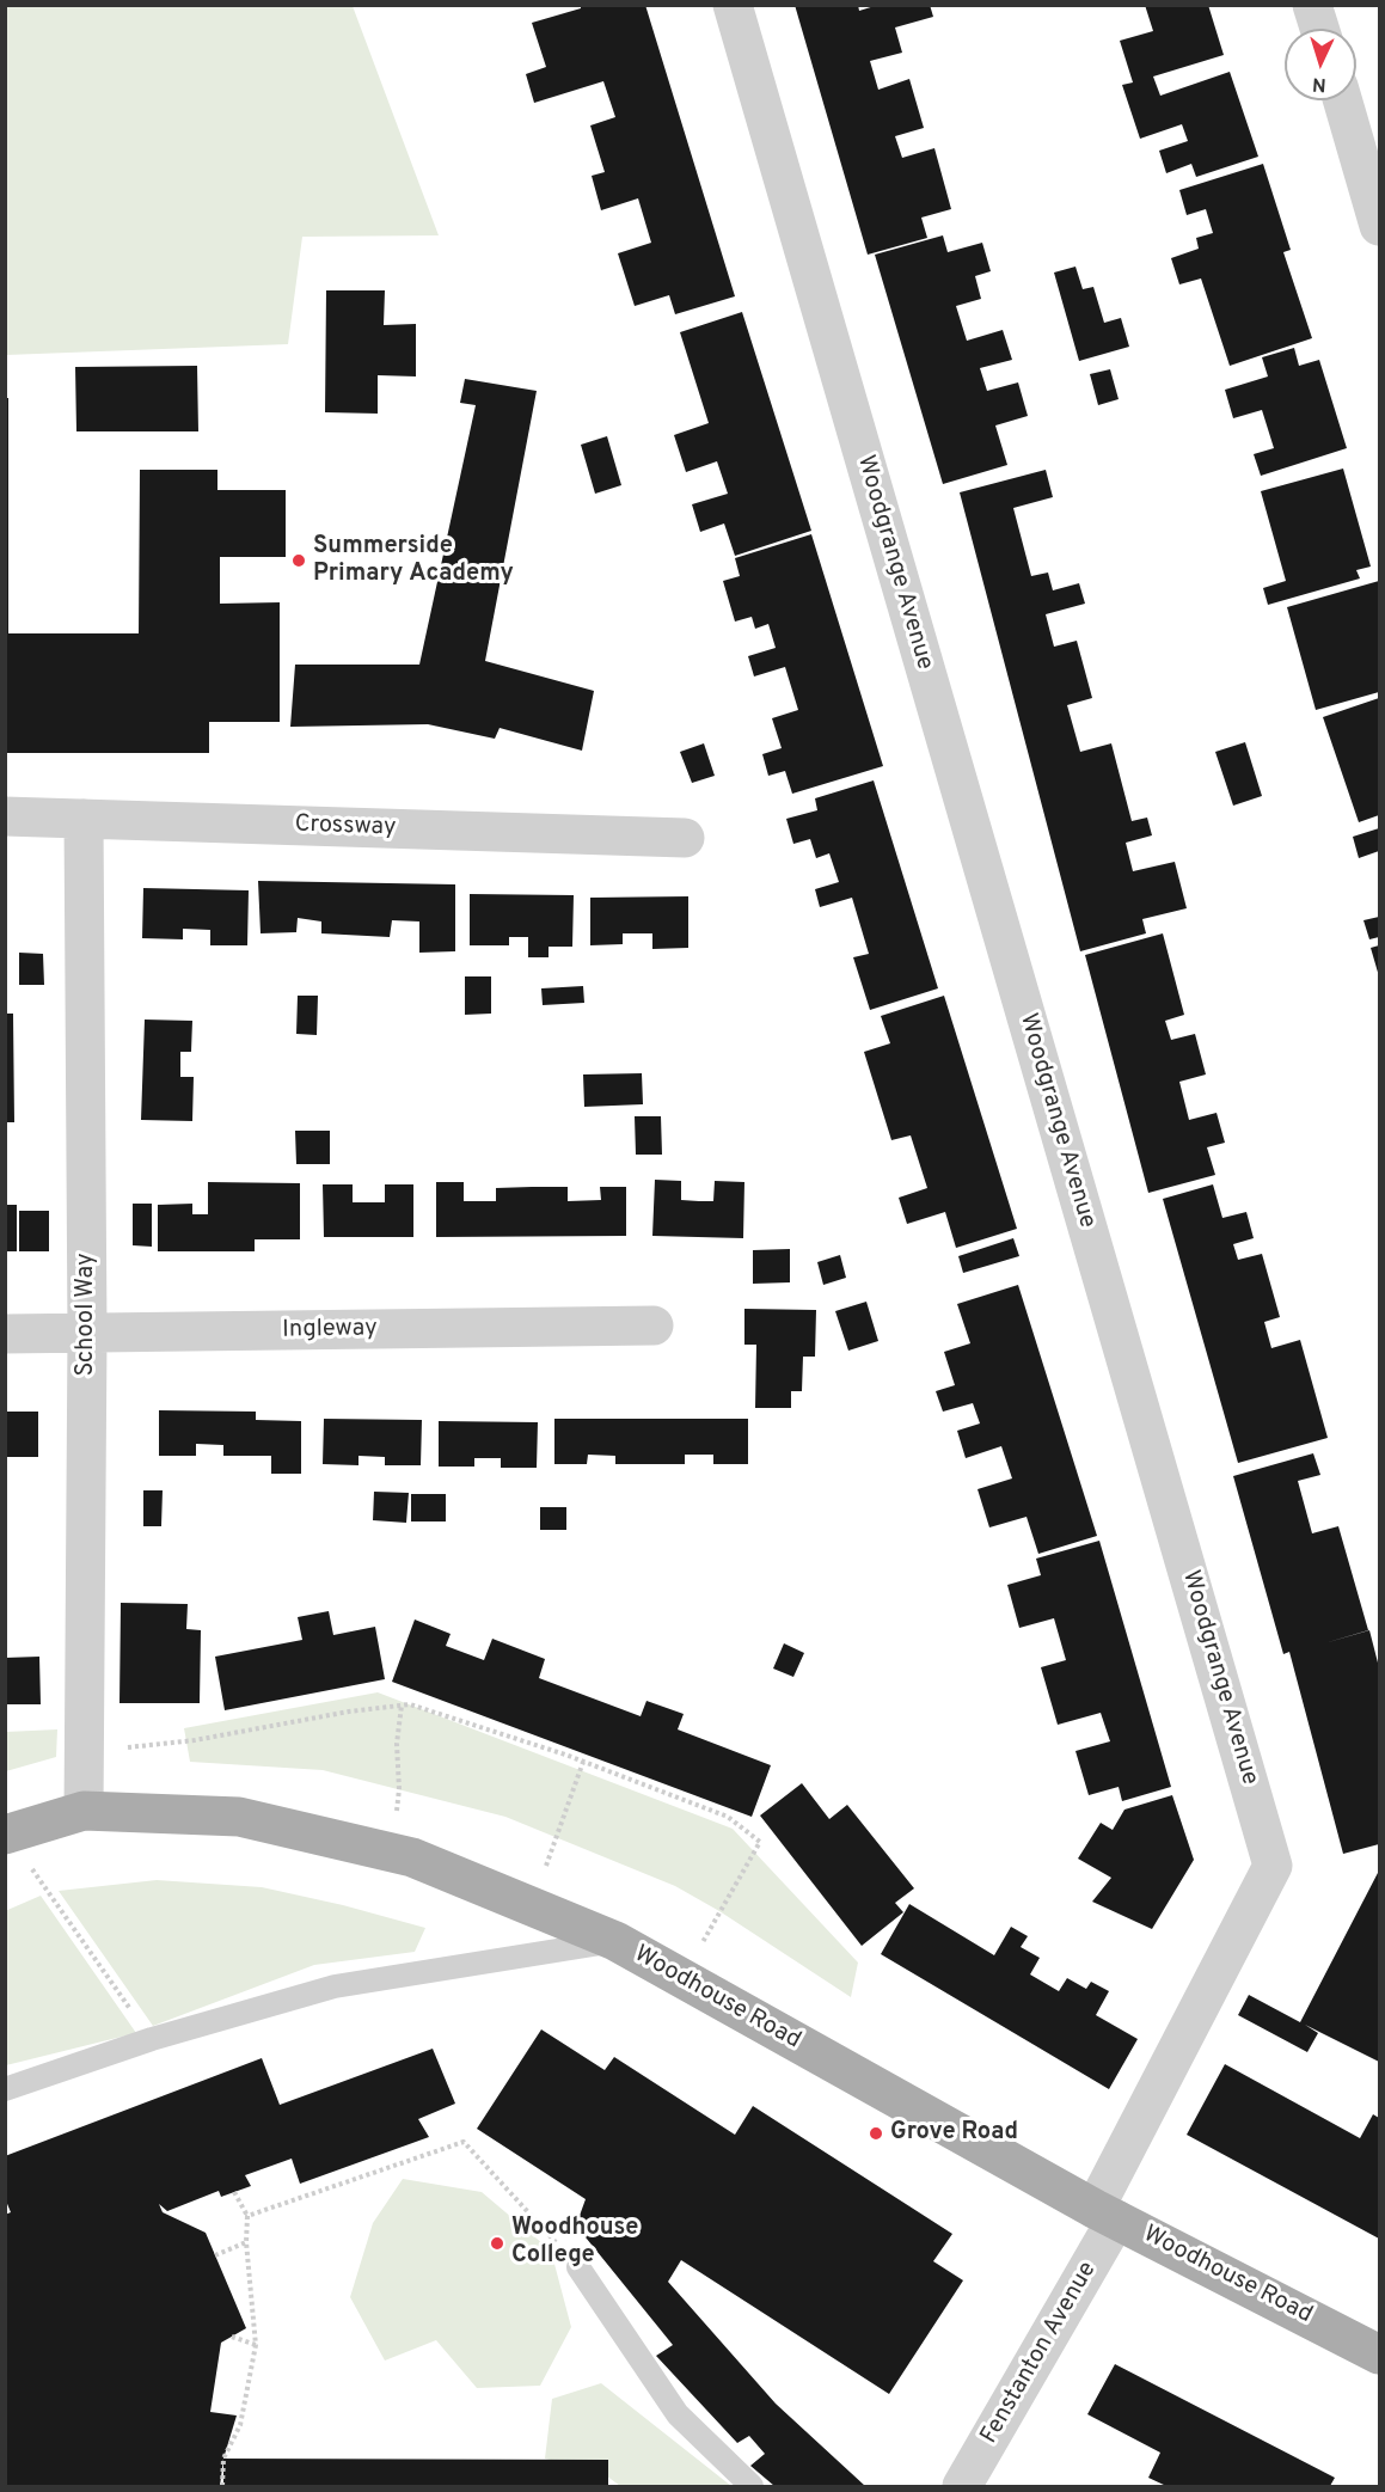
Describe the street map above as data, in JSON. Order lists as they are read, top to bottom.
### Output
{
  "streets": {
    "main road": ["Woodhouse Road"],
    "street": [
      "Woodgrange Avenue",
      "Crossway",
      "School Way",
      "Ingleway",
      "Fenstanton Avenue"
    ]
  },
  "crossings": [
    ["Woodgrange Avenue", "Woodhouse Road"],
    ["Woodgrange Avenue", "Fenstanton Avenue"],
    ["Crossway", "School Way"],
    ["School Way", "Ingleway"],
    ["School Way", "Woodhouse Road"],
    ["Woodhouse Road", "Fenstanton Avenue"]
  ],
  "places": ["Summerside Primary Academy", "Grove Road", "Woodhouse College"],
  "north": "bottom"
}
